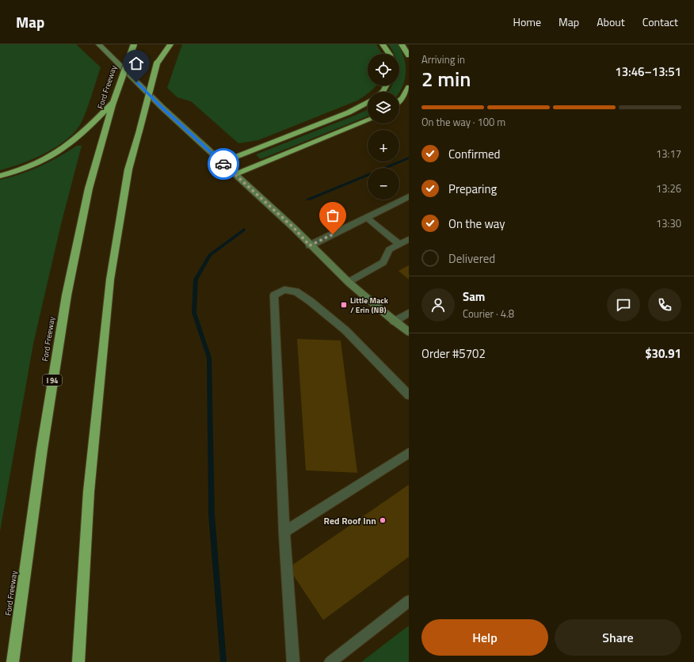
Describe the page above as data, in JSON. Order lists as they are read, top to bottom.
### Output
{
  "streets": {
    "highway": ["Ford Freeway", "I 94"]
  },
  "places": {
    "transit": ["Little Mack / Erin (NB)"],
    "other": ["Red Roof Inn"]
  },
  "page": {
    "header": "Map",
    "nav": [
      "Home",
      "Map",
      "About",
      "Contact"
    ],
    "heading": ["2 min", "Arriving in", "13:46–13:51"],
    "panel": [
      "Sam",
      "Courier · 4.8",
      "Order #5702",
      "$30.91"
    ],
    "map_buttons": ["+", "−"],
    "bar": "On the way · 100 m",
    "list": [
      ["Confirmed", "13:17"],
      ["Preparing", "13:26"],
      ["On the way", "13:30"],
      "Delivered"
    ],
    "buttons": ["Help", "Share"]
  }
}
